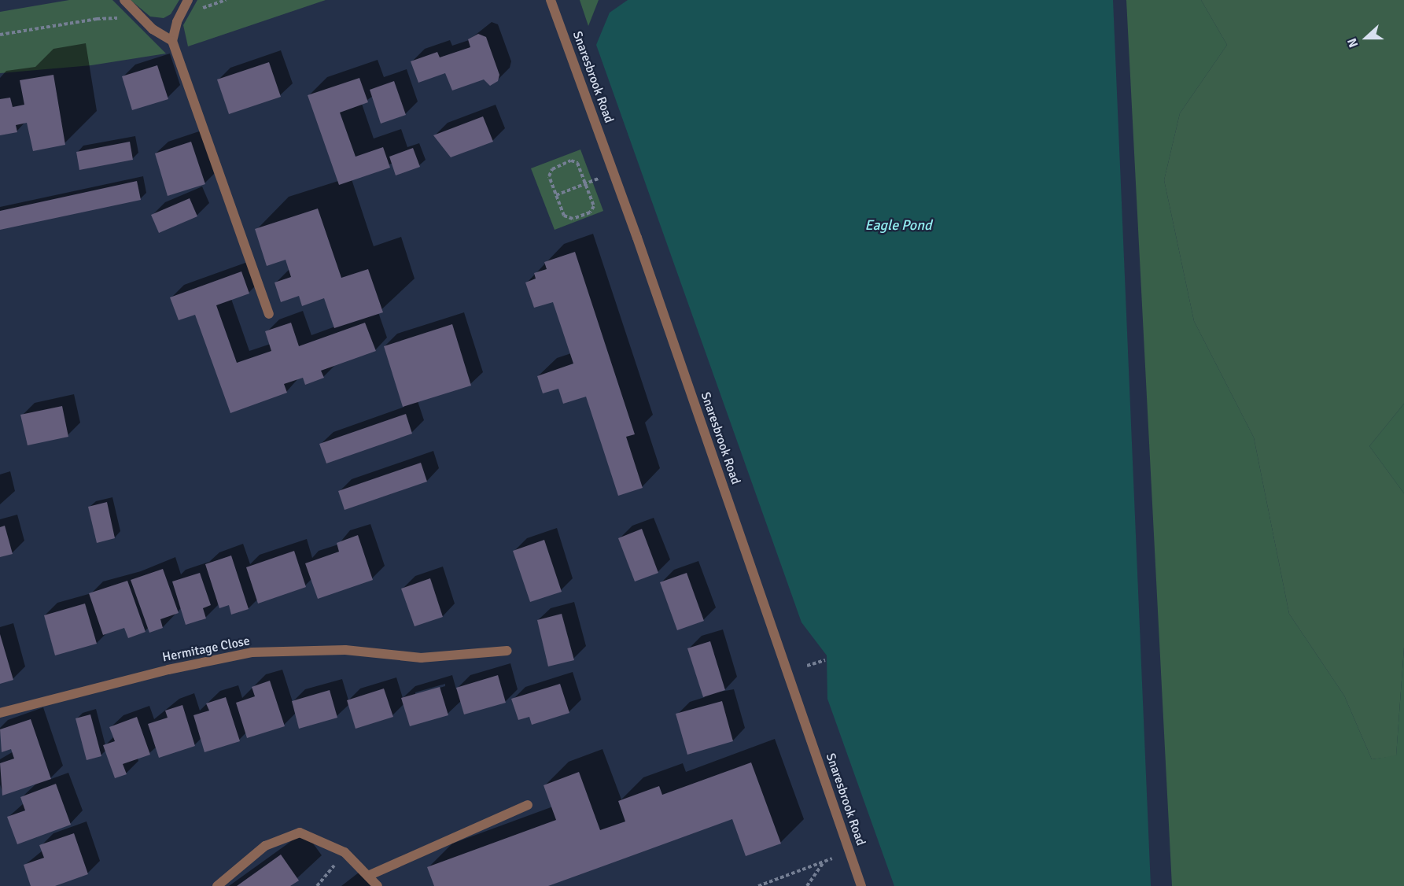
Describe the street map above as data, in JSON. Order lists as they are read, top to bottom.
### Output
{
  "streets": {
    "street": ["Snaresbrook Road", "Hermitage Close"]
  },
  "water": ["Eagle Pond"],
  "north": "left"
}
